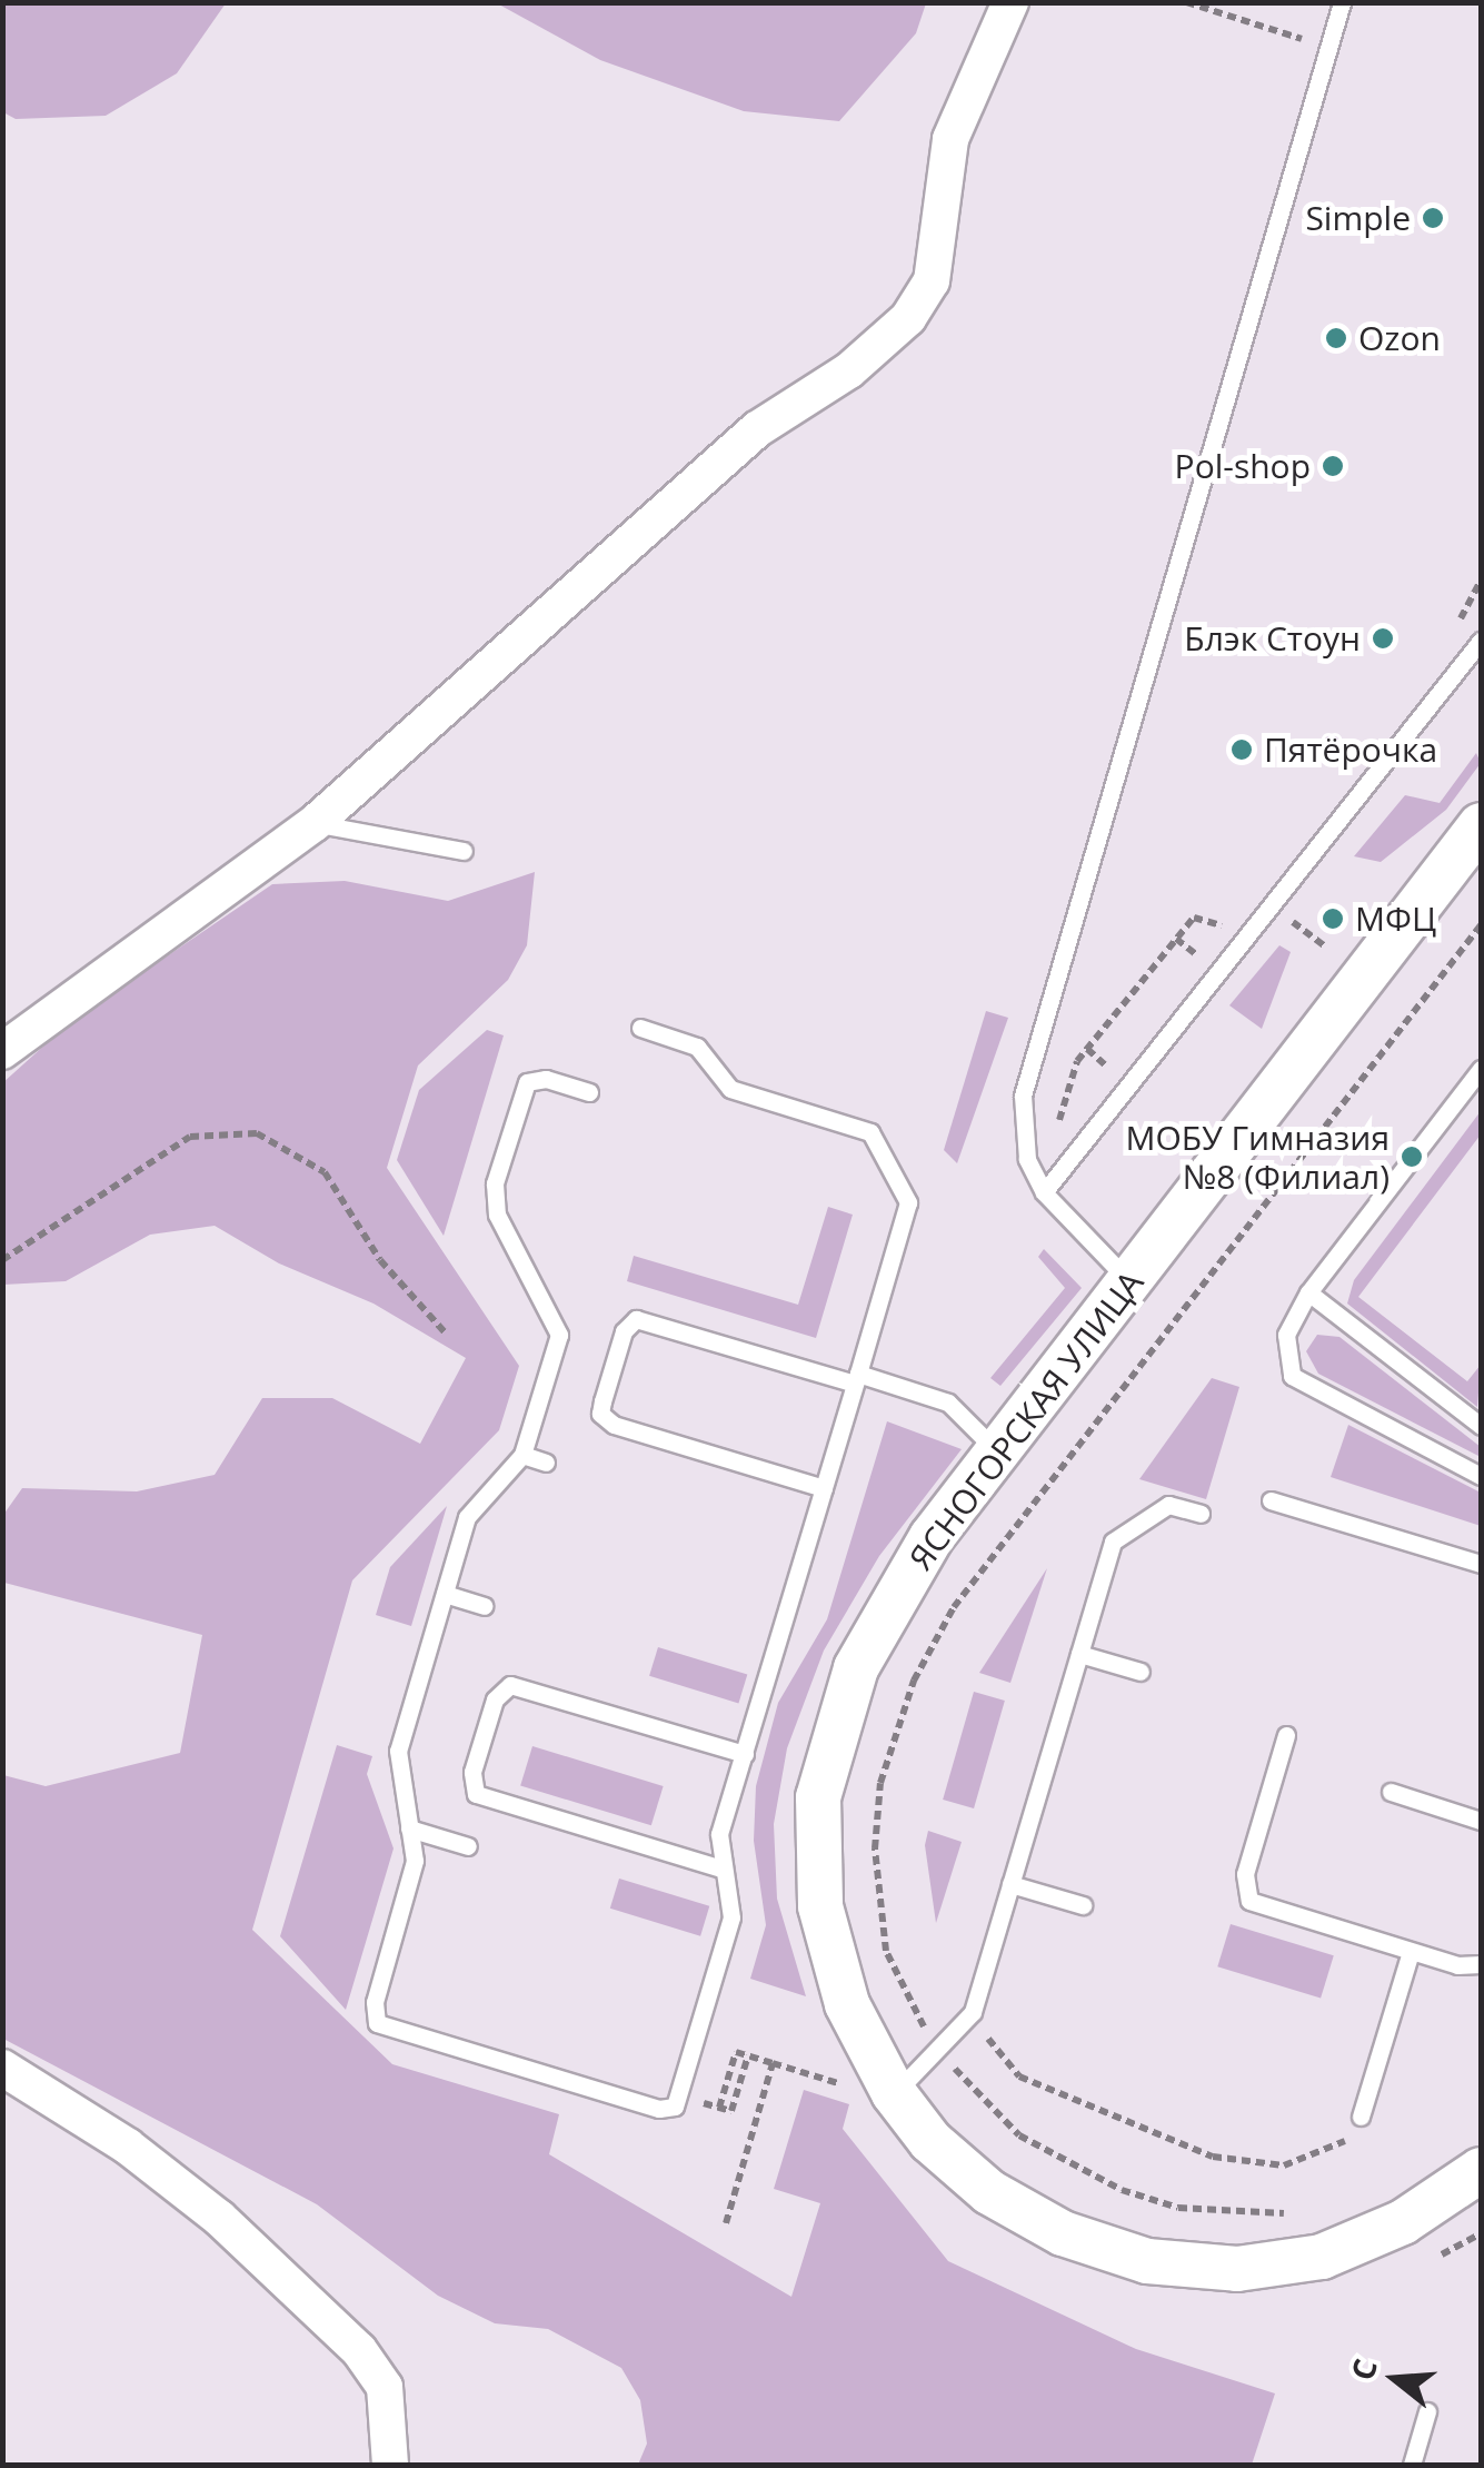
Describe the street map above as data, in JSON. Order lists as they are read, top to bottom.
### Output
{
  "streets": {
    "street": ["ЯСНОГОРСКАЯ УЛИЦА"]
  },
  "places": [
    "Simple",
    "Ozon",
    "Pol-shop",
    "Блэк Стоун",
    "Пятёрочка",
    "МФЦ",
    "МОБУ Гимназия №8 (Филиал)"
  ],
  "north": "left"
}
